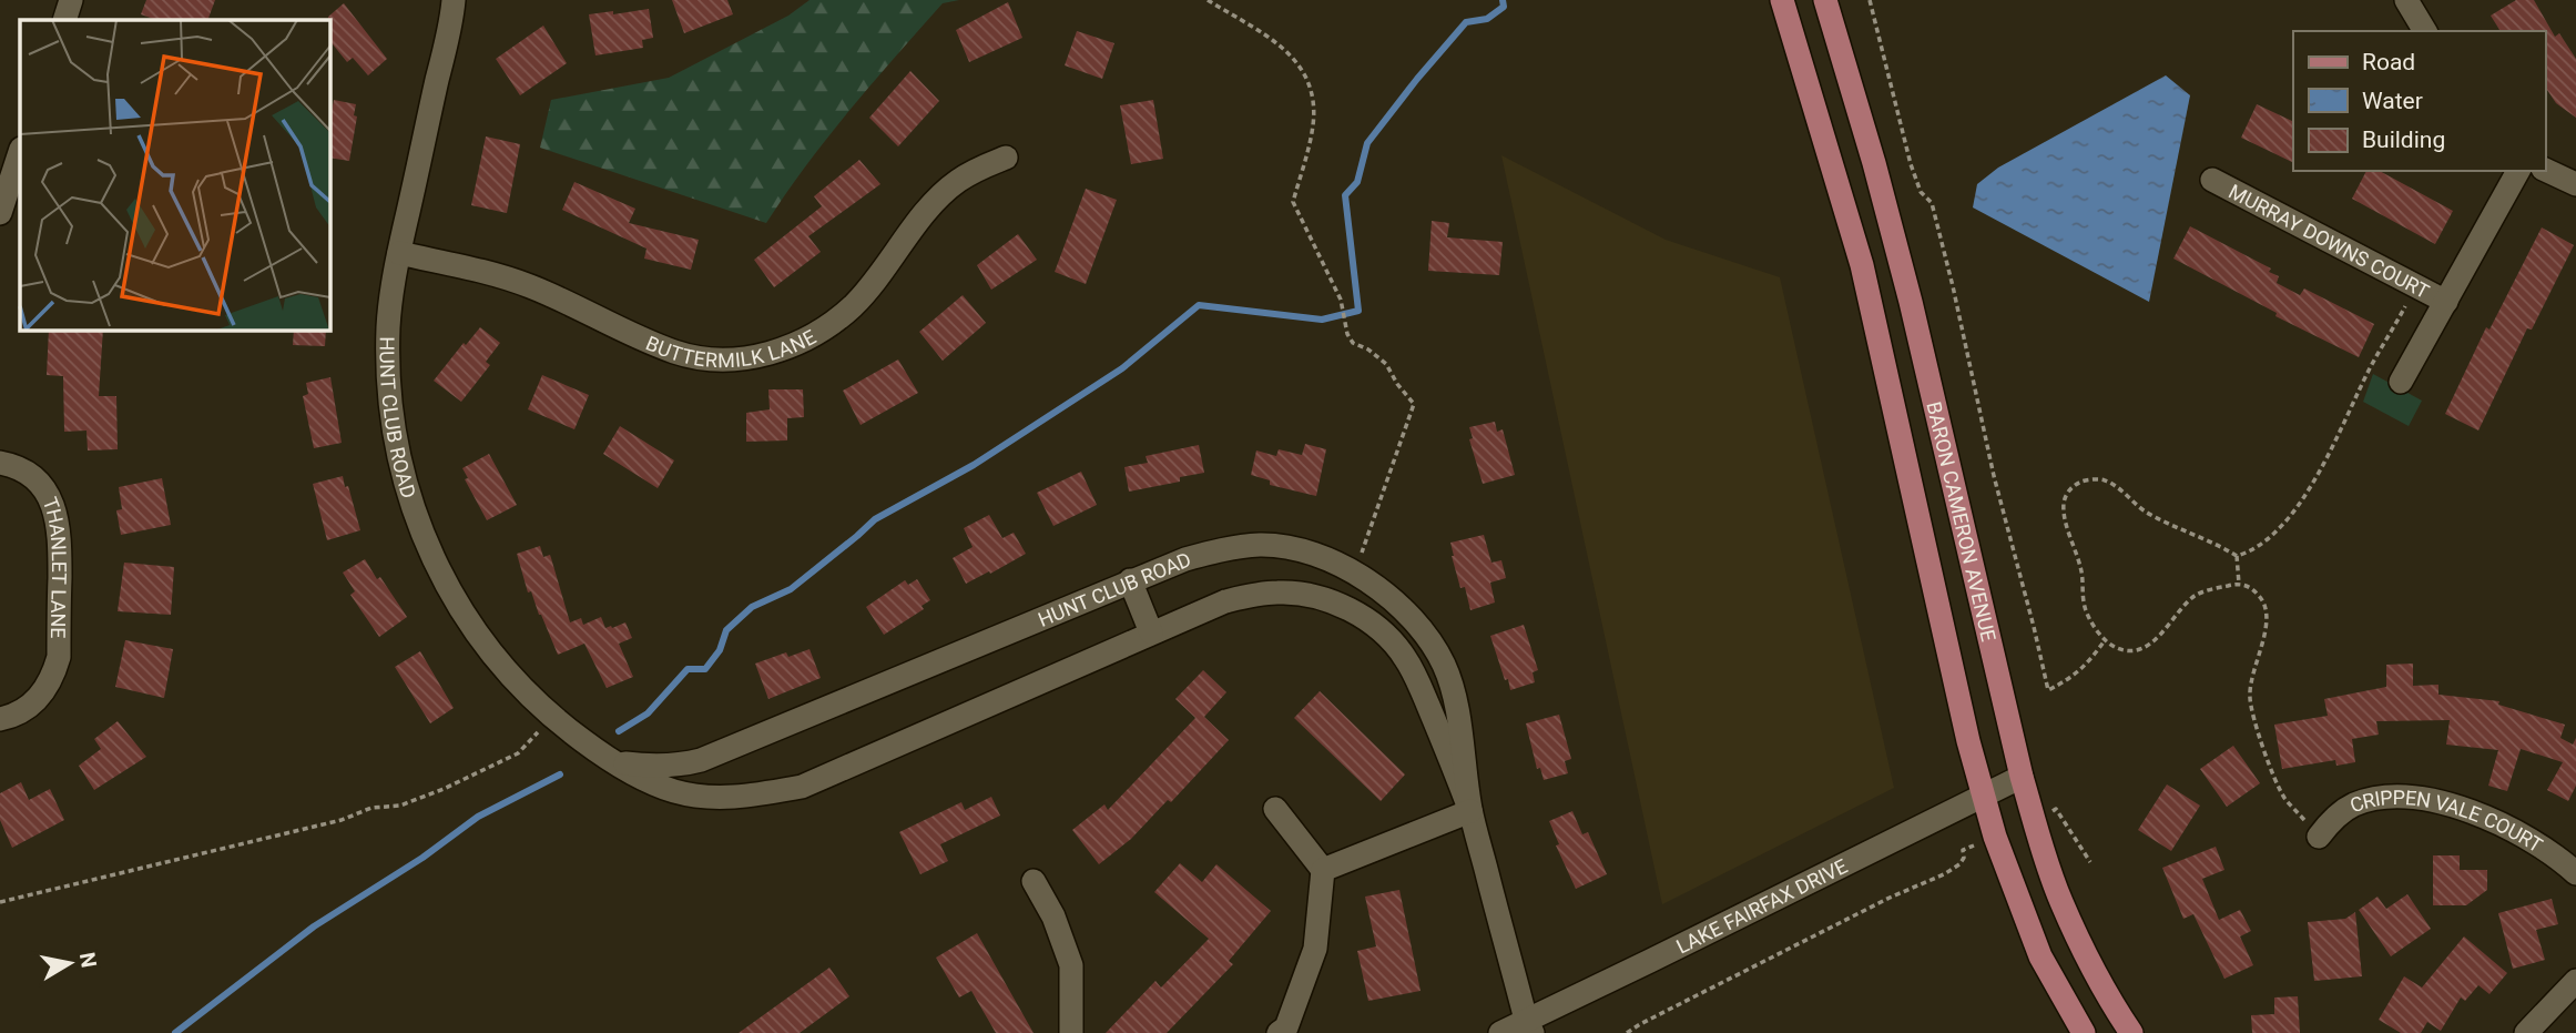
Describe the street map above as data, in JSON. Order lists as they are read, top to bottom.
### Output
{
  "streets": {
    "main road": ["BARON CAMERON AVENUE"],
    "street": [
      "MURRAY DOWNS COURT",
      "BUTTERMILK LANE",
      "HUNT CLUB ROAD",
      "THANLET LANE",
      "CRIPPEN VALE COURT",
      "LAKE FAIRFAX DRIVE"
    ]
  },
  "crossings": [
    ["BUTTERMILK LANE", "HUNT CLUB ROAD"],
    ["HUNT CLUB ROAD", "LAKE FAIRFAX DRIVE"],
    ["BARON CAMERON AVENUE", "LAKE FAIRFAX DRIVE"]
  ],
  "legend": ["Road", "Water", "Building"],
  "north": "right"
}
